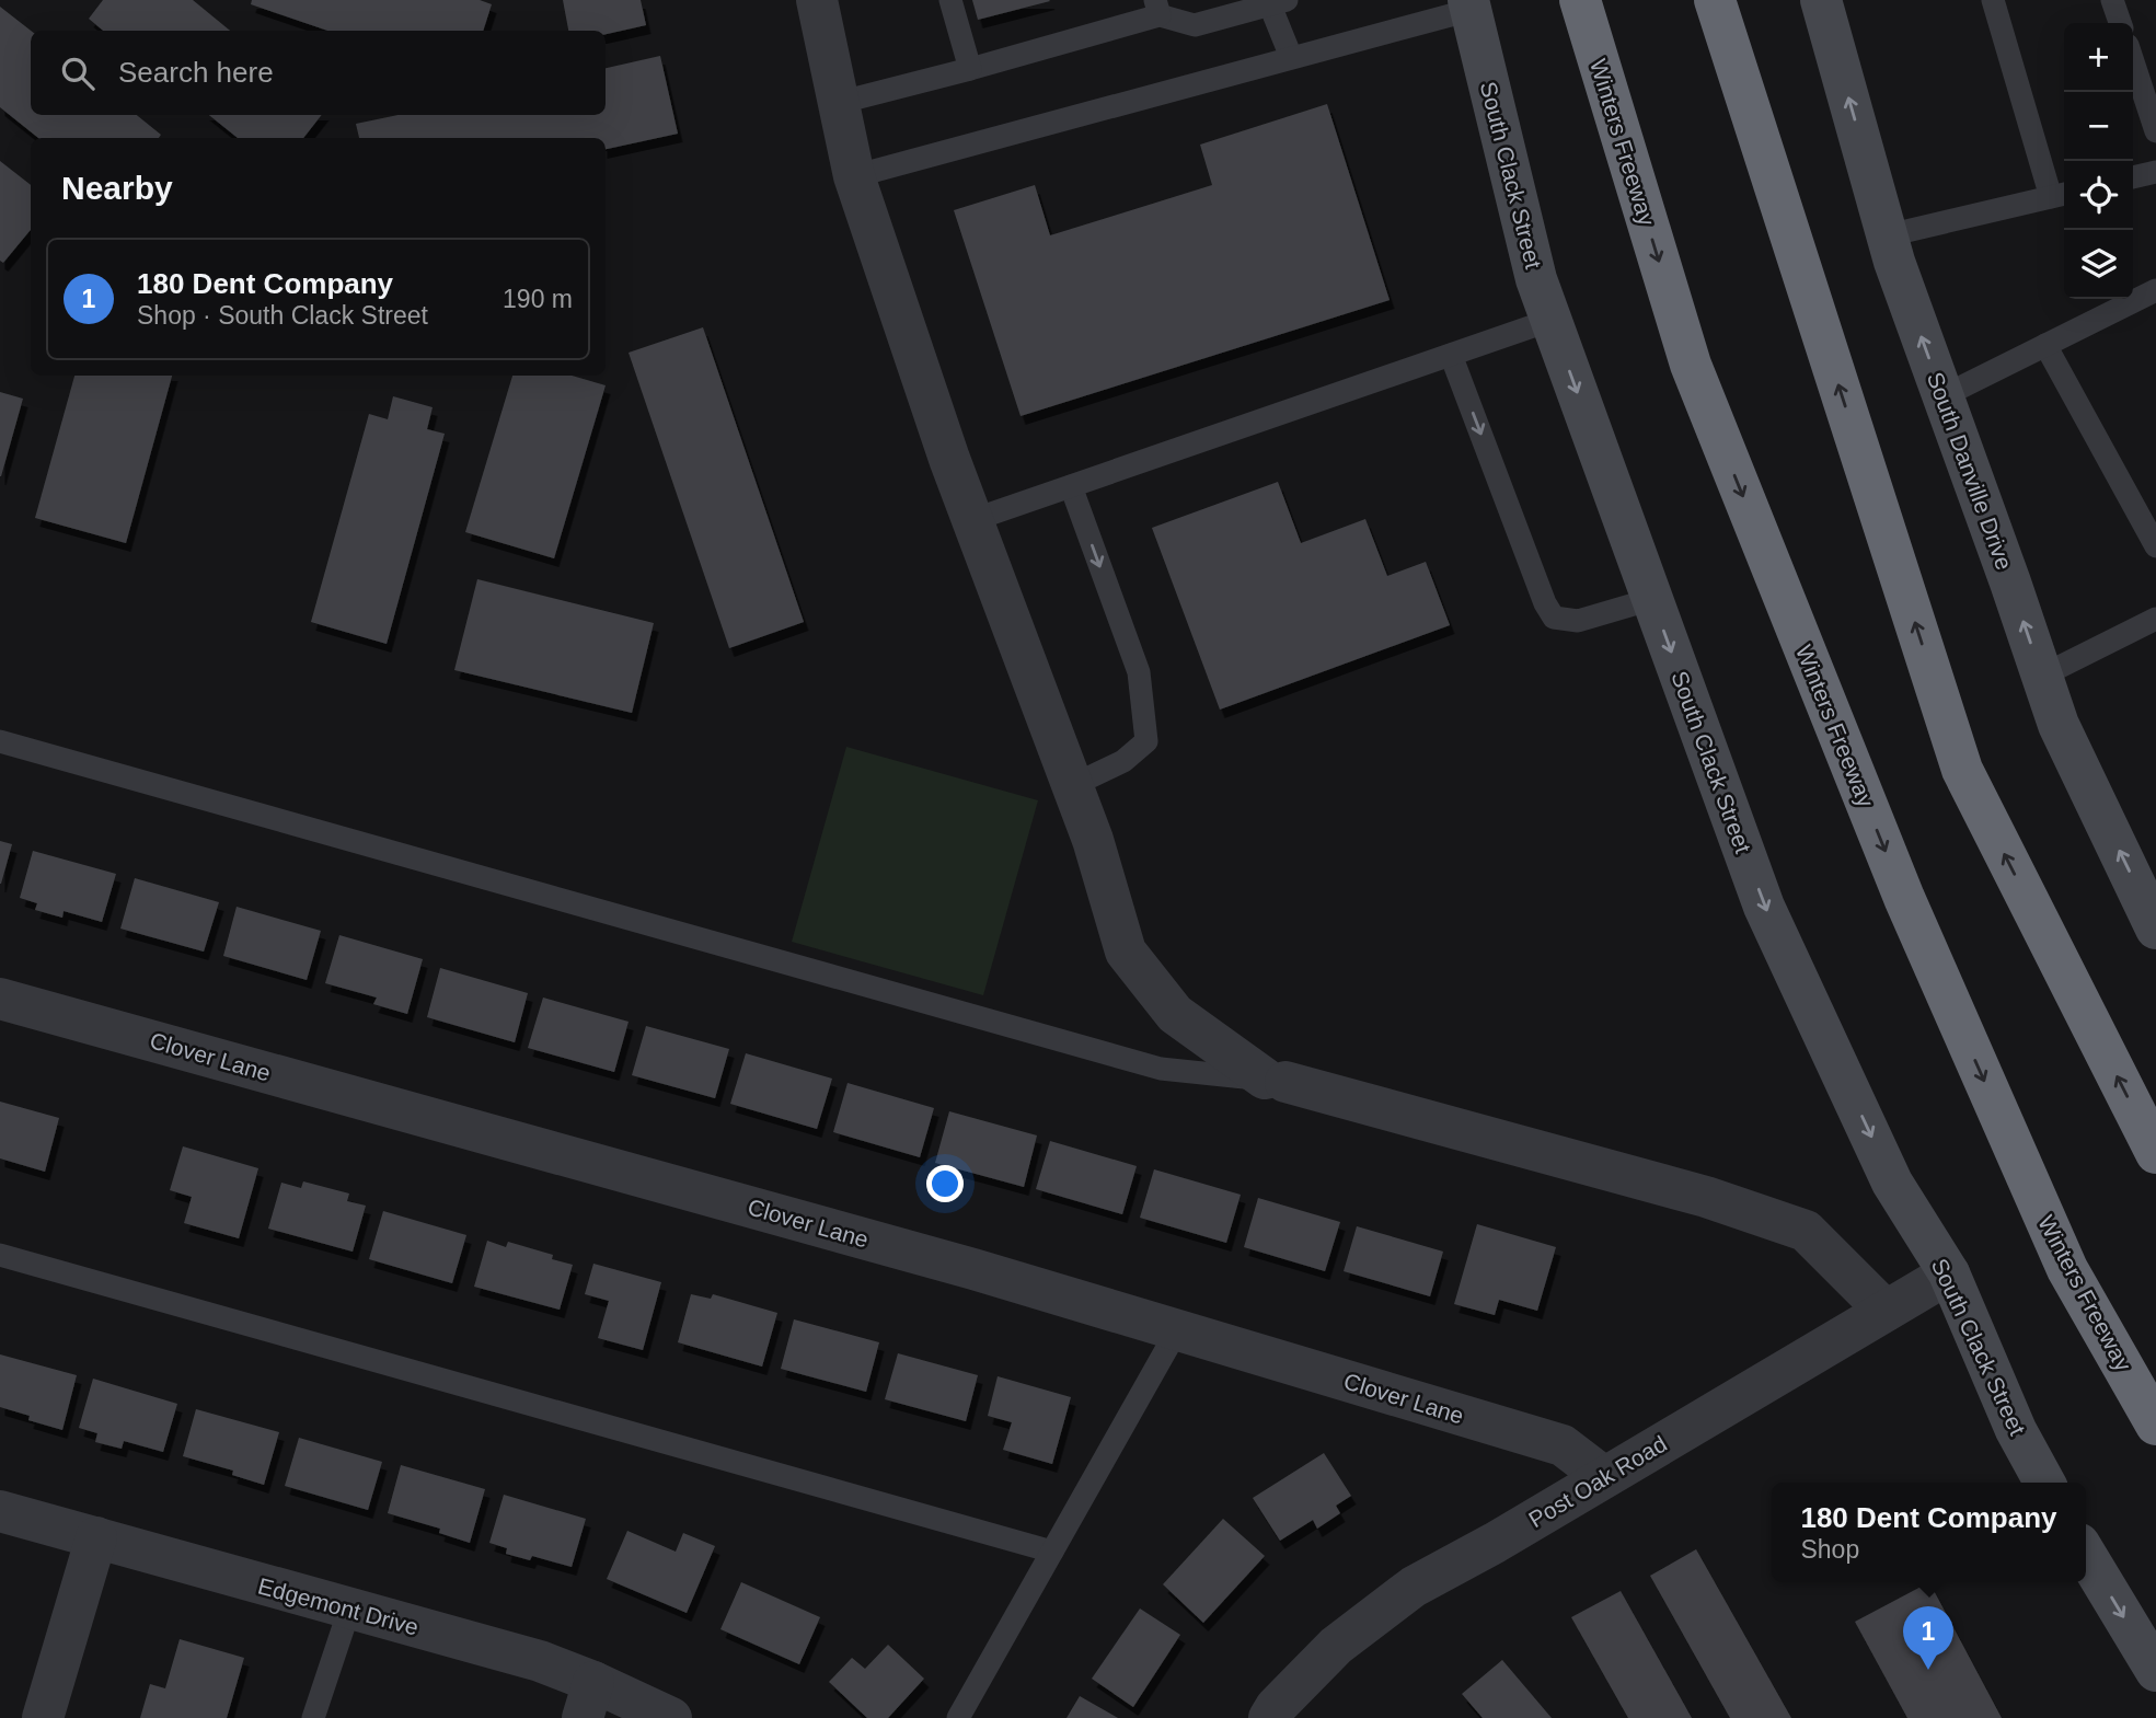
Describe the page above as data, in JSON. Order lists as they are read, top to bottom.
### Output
{
  "streets": {
    "highway": ["Winters Freeway"],
    "main road": ["South Clack Street", "South Danville Drive"],
    "street": ["Clover Lane", "Post Oak Road", "Edgemont Drive"]
  },
  "crossings": [
    ["South Clack Street", "Post Oak Road"],
    ["Clover Lane", "Post Oak Road"]
  ],
  "one_way": ["South Clack Street", "South Danville Drive"],
  "page": {
    "map_buttons": ["+", "−"],
    "search": "Search here",
    "heading": "Nearby",
    "list": [
      {
        "mark": "1",
        "name": "180 Dent Company",
        "note": "Shop · South Clack Street",
        "value": "190 m"
      }
    ],
    "popup": ["180 Dent Company", "Shop"],
    "pins": "1"
  }
}
